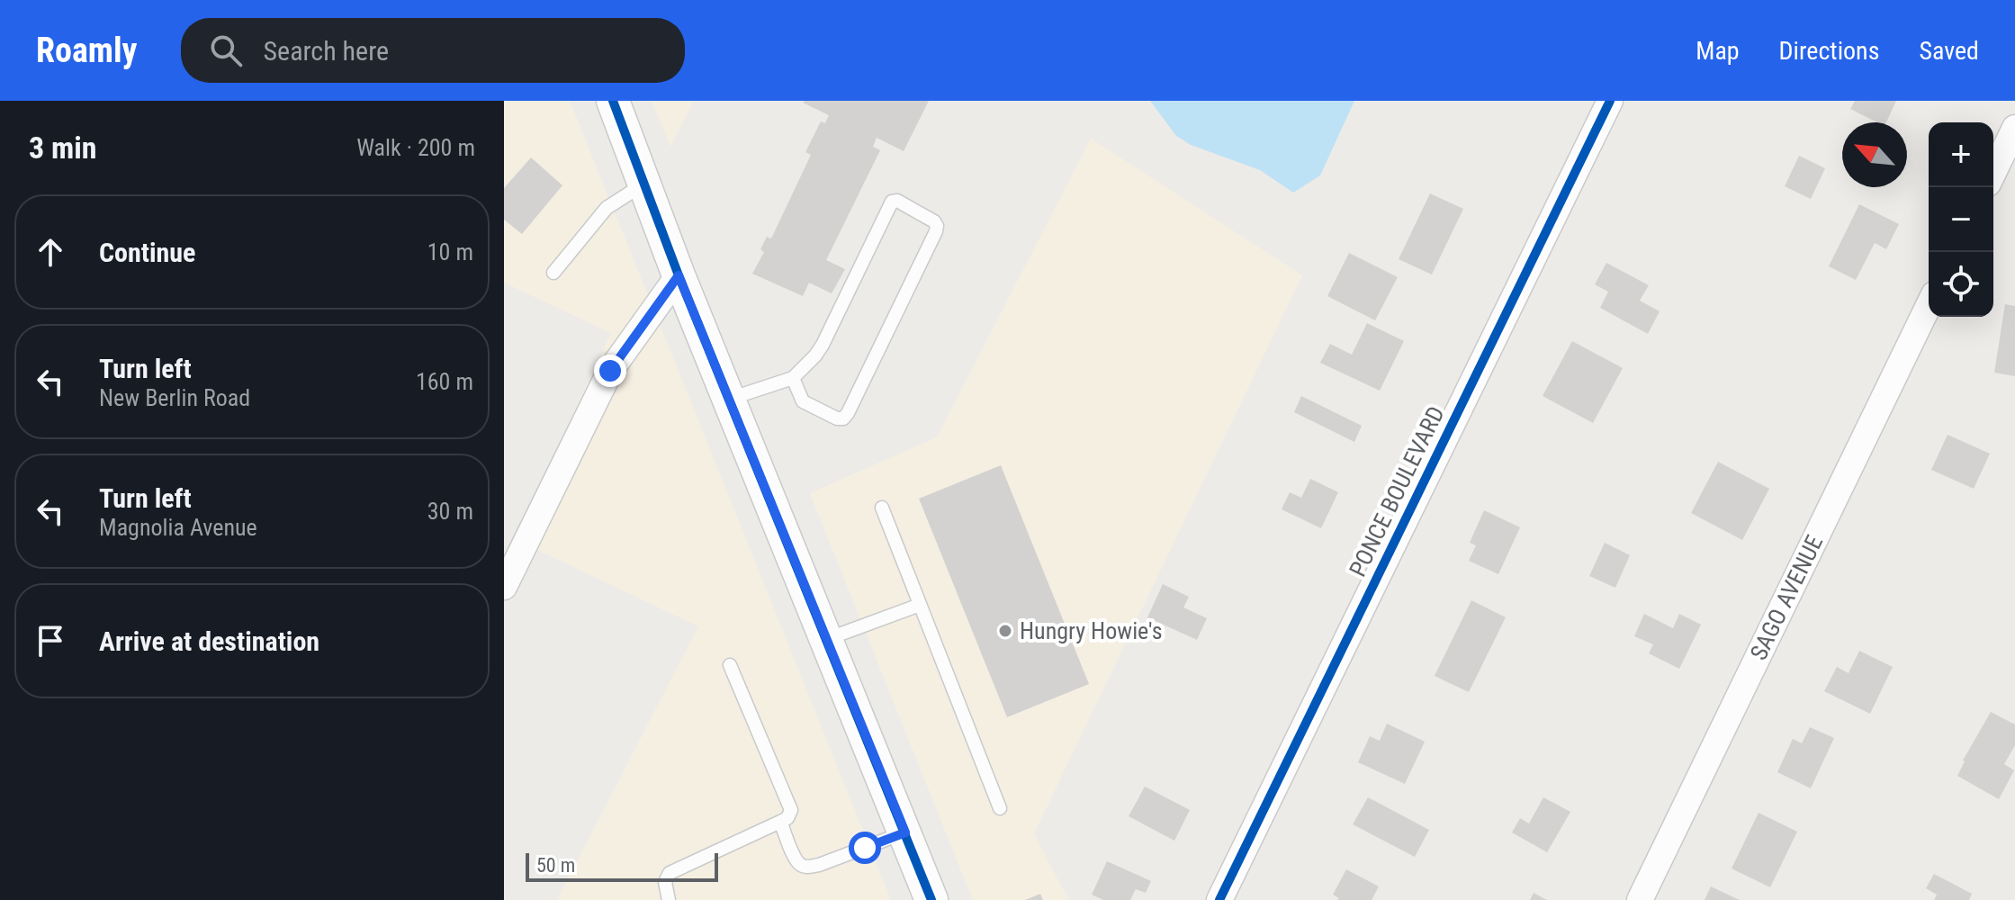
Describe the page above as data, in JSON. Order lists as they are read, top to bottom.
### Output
{
  "streets": {
    "street": ["PONCE BOULEVARD", "SAGO AVENUE"]
  },
  "places": ["Hungry Howie's"],
  "scale_bar": "50 m",
  "north": "top left",
  "page": {
    "header": "Roamly",
    "search": "Search here",
    "nav": ["Map", "Directions", "Saved"],
    "heading": ["3 min", "Walk · 200 m"],
    "map_buttons": ["+", "−"],
    "list": [
      ["Continue", "10 m"],
      ["Turn left", "New Berlin Road", "160 m"],
      ["Turn left", "Magnolia Avenue", "30 m"],
      "Arrive at destination"
    ],
    "scale": "50 m"
  }
}
